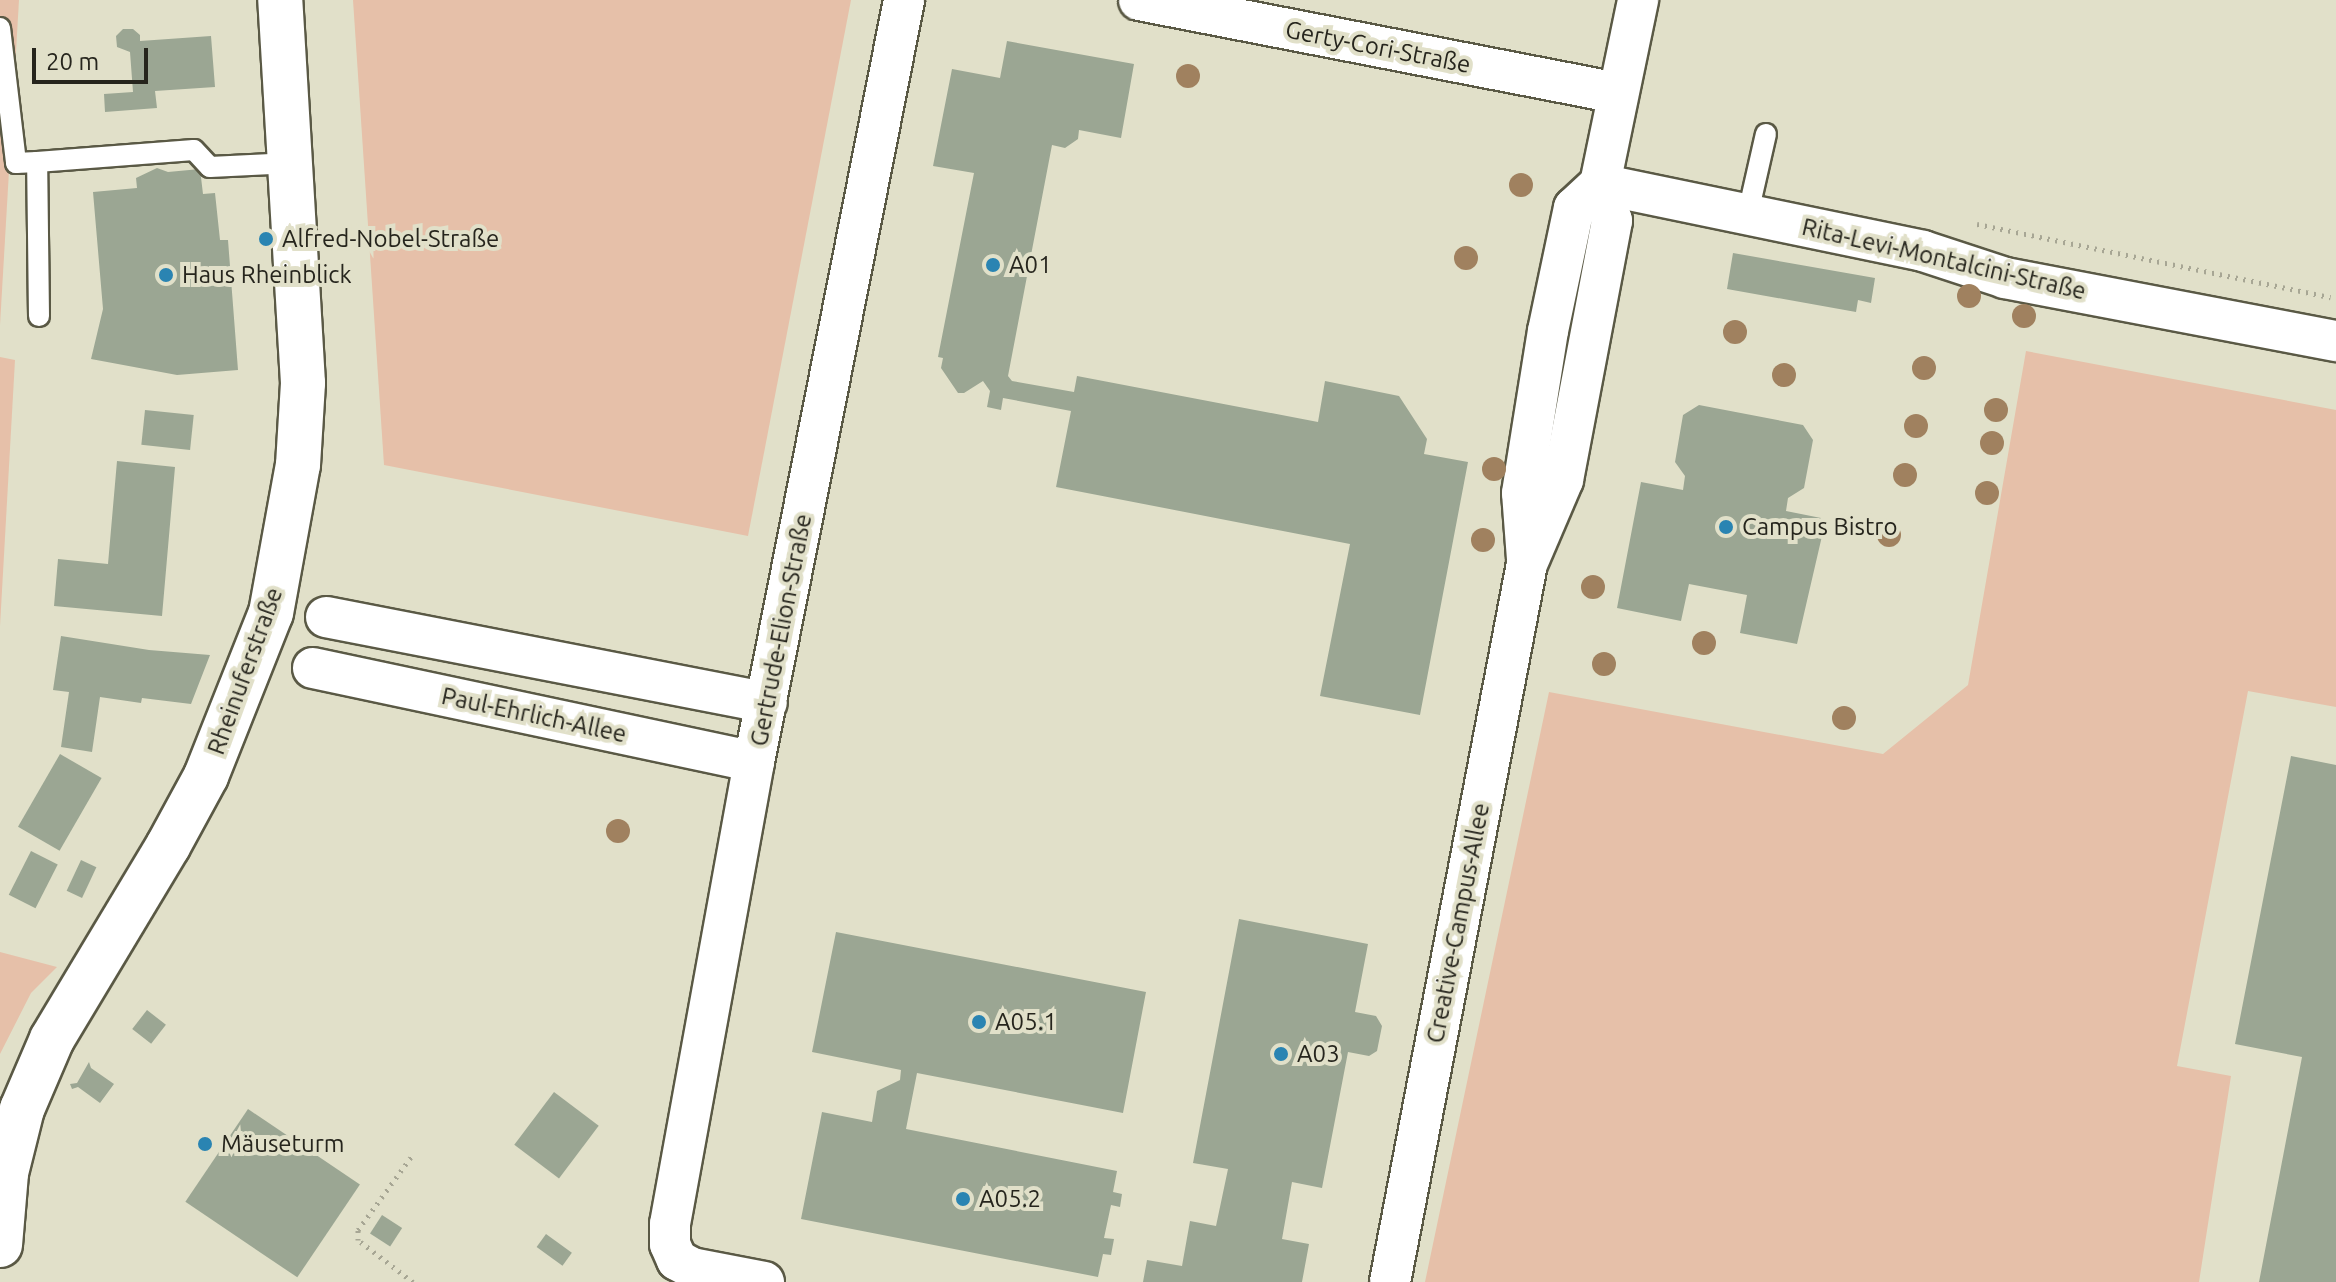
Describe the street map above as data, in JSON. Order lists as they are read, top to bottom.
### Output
{
  "streets": {
    "street": [
      "Gerty-Cori-Straße",
      "Rita-Levi-Montalcini-Straße",
      "Gertrude-Elion-Straße",
      "Rheinuferstraße",
      "Paul-Ehrlich-Allee",
      "Creative-Campus-Allee"
    ]
  },
  "crossings": [
    ["Gerty-Cori-Straße", "Creative-Campus-Allee"],
    ["Rita-Levi-Montalcini-Straße", "Creative-Campus-Allee"],
    ["Gertrude-Elion-Straße", "Paul-Ehrlich-Allee"]
  ],
  "places": [
    "Alfred-Nobel-Straße",
    "A01",
    "Haus Rheinblick",
    "Campus Bistro",
    "A05.1",
    "A03",
    "Mäuseturm",
    "A05.2"
  ],
  "scale_bar": "20 m"
}
